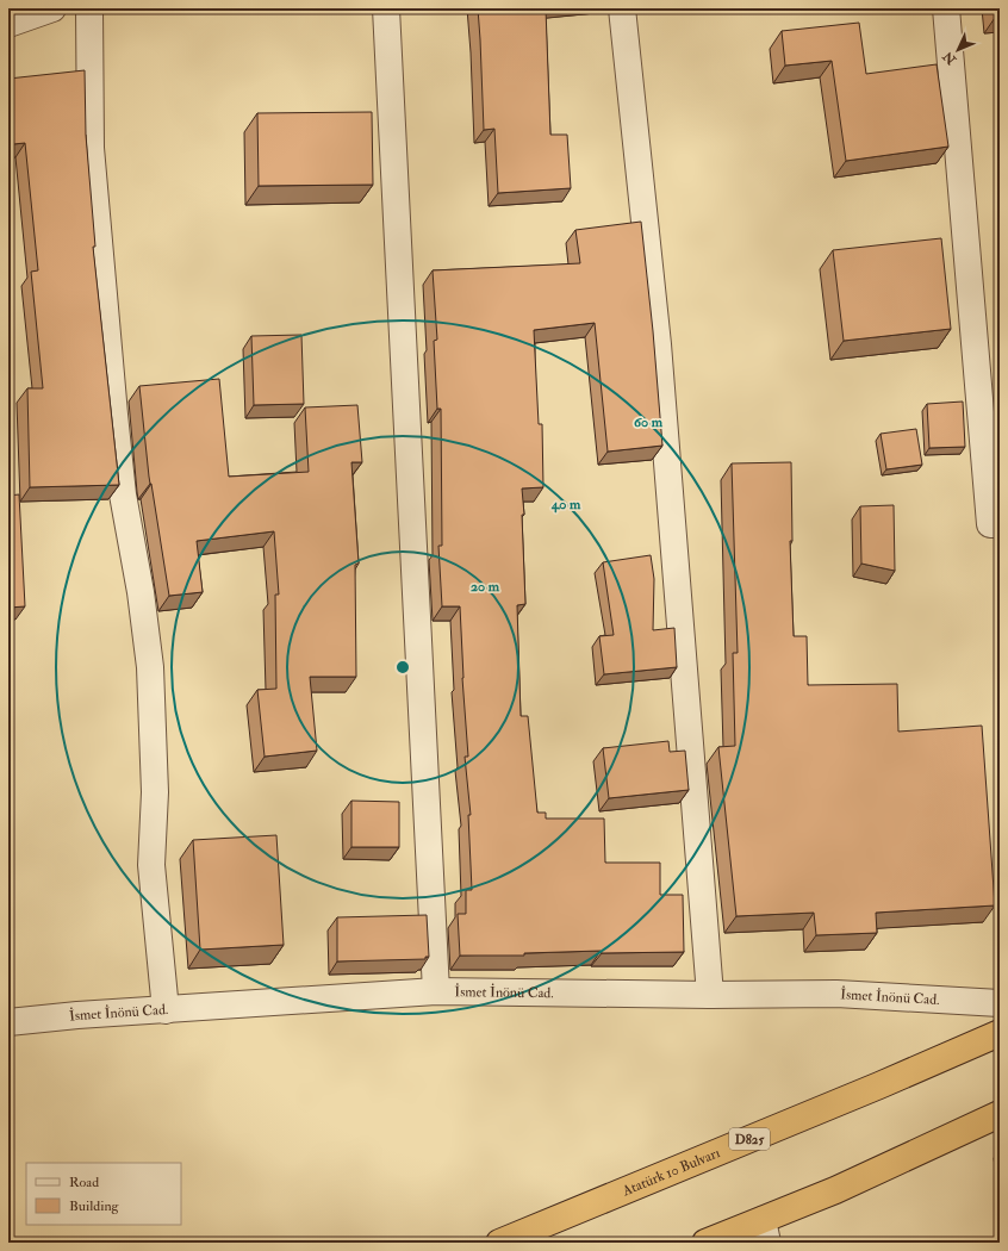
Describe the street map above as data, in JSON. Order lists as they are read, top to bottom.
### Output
{
  "streets": {
    "highway": ["D825", "Atatürk 10 Bulvarı"],
    "street": ["İsmet İnönü Cad."]
  },
  "legend": ["Road", "Building"],
  "north": "bottom left",
  "rings": ["60 m", "40 m", "20 m"]
}
